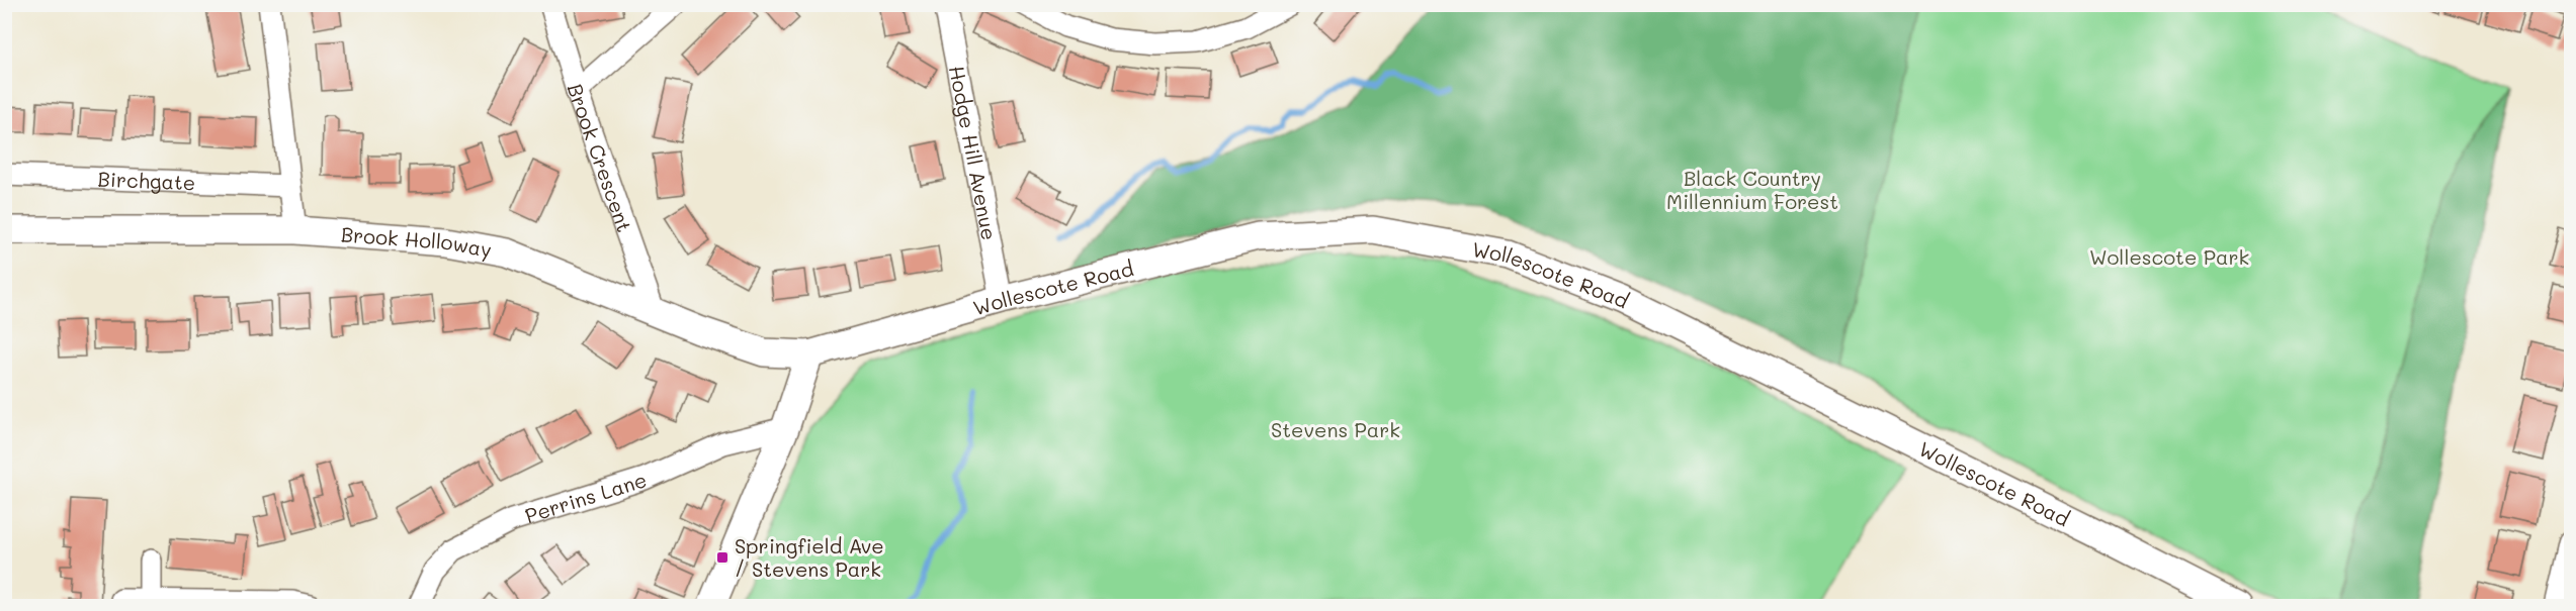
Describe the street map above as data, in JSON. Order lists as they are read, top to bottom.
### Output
{
  "streets": {
    "street": [
      "Hodge Hill Avenue",
      "Brook Crescent",
      "Birchgate",
      "Brook Holloway",
      "Wollescote Road",
      "Perrins Lane"
    ]
  },
  "crossings": [
    ["Hodge Hill Avenue", "Wollescote Road"],
    ["Brook Crescent", "Brook Holloway"],
    ["Brook Holloway", "Wollescote Road"]
  ],
  "parks": ["Black Country Millennium Forest", "Wollescote Park", "Stevens Park"],
  "places": {
    "transit": ["Springfield Ave / Stevens Park"]
  }
}
